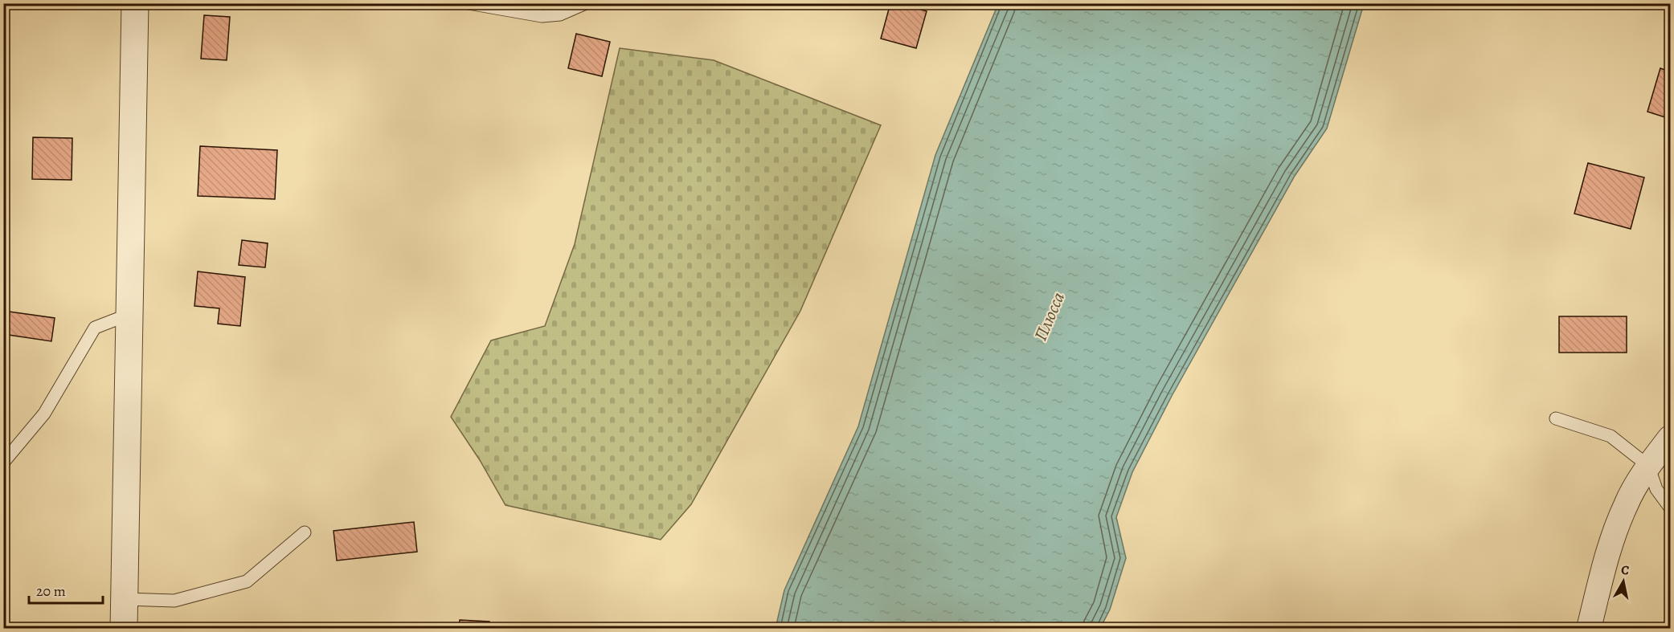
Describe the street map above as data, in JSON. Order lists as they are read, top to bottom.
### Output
{
  "water": ["Плюсса"],
  "scale_bar": "20 m",
  "north": "top"
}
